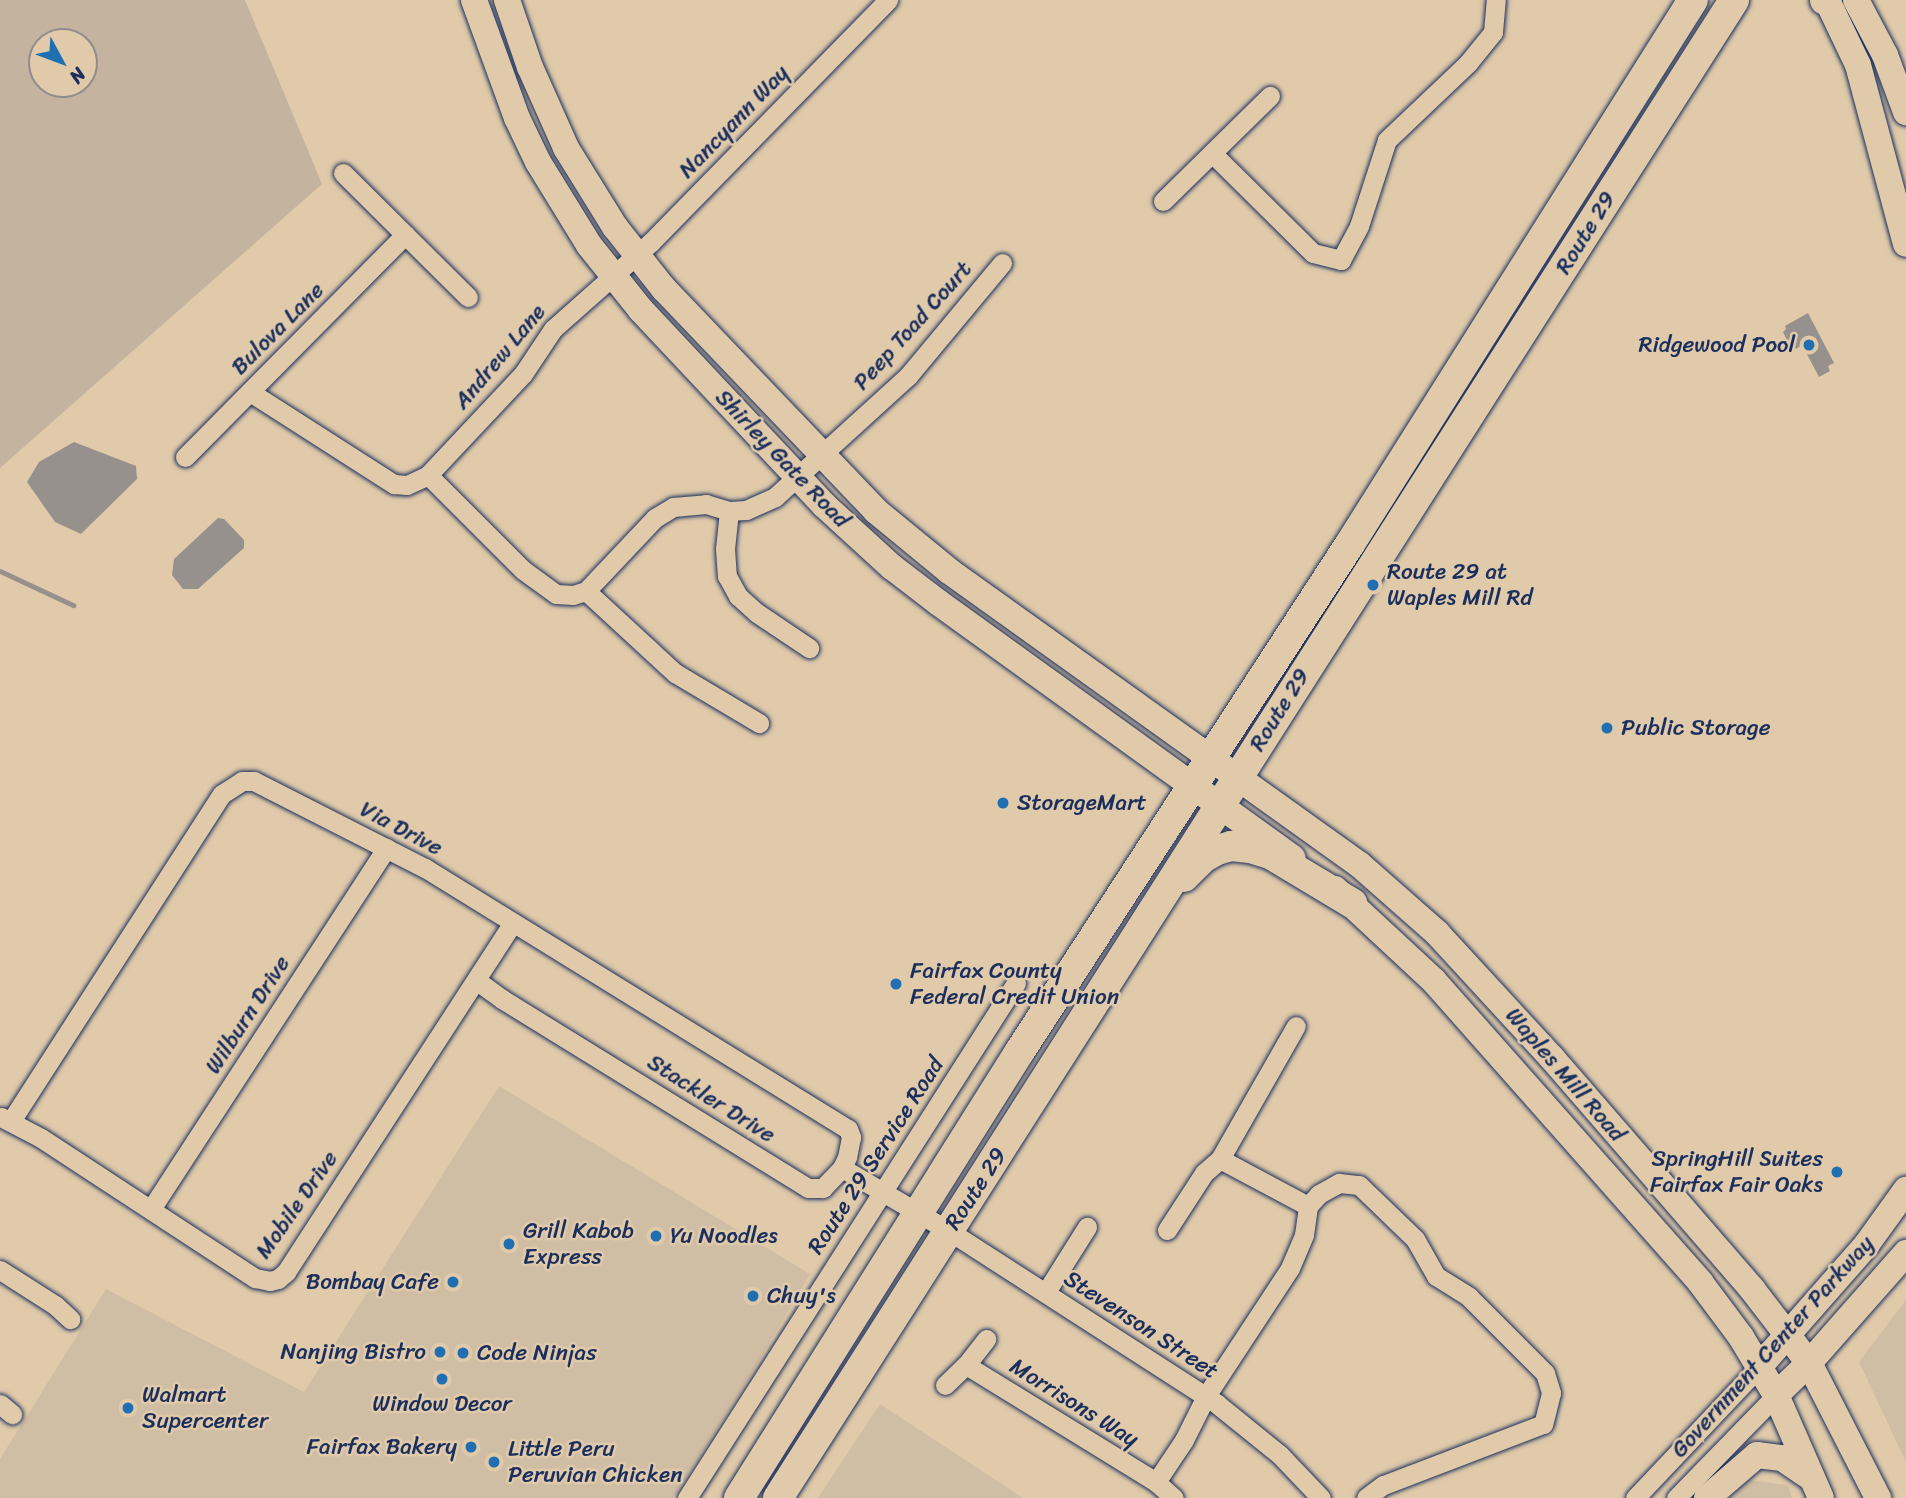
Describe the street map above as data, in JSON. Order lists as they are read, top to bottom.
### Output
{
  "streets": {
    "main road": [
      "Route 29",
      "Shirley Gate Road",
      "Waples Mill Road",
      "Government Center Parkway"
    ],
    "street": [
      "Nancyann Way",
      "Peep Toad Court",
      "Bulova Lane",
      "Andrew Lane",
      "Via Drive",
      "Wilburn Drive",
      "Stackler Drive",
      "Route 29 Service Road",
      "Mobile Drive",
      "Stevenson Street",
      "Morrisons Way"
    ]
  },
  "crossings": [
    ["Nancyann Way", "Andrew Lane"],
    ["Nancyann Way", "Shirley Gate Road"],
    ["Route 29", "Shirley Gate Road"],
    ["Route 29", "Waples Mill Road"],
    ["Route 29", "Stevenson Street"],
    ["Peep Toad Court", "Shirley Gate Road"],
    ["Andrew Lane", "Shirley Gate Road"],
    ["Shirley Gate Road", "Waples Mill Road"],
    ["Via Drive", "Wilburn Drive"],
    ["Via Drive", "Stackler Drive"],
    ["Via Drive", "Mobile Drive"],
    ["Wilburn Drive", "Mobile Drive"],
    ["Waples Mill Road", "Government Center Parkway"],
    ["Stackler Drive", "Mobile Drive"]
  ],
  "places": [
    "Ridgewood Pool",
    "Route 29 at Waples Mill Rd",
    "Public Storage",
    "StorageMart",
    "Fairfax County Federal Credit Union",
    "SpringHill Suites Fairfax Fair Oaks",
    "Yu Noodles",
    "Grill Kabob Express",
    "Bombay Cafe",
    "Chuy's",
    "Nanjing Bistro",
    "Code Ninjas",
    "Window Decor",
    "Walmart Supercenter",
    "Fairfax Bakery",
    "Little Peru Peruvian Chicken"
  ],
  "north": "bottom right"
}
